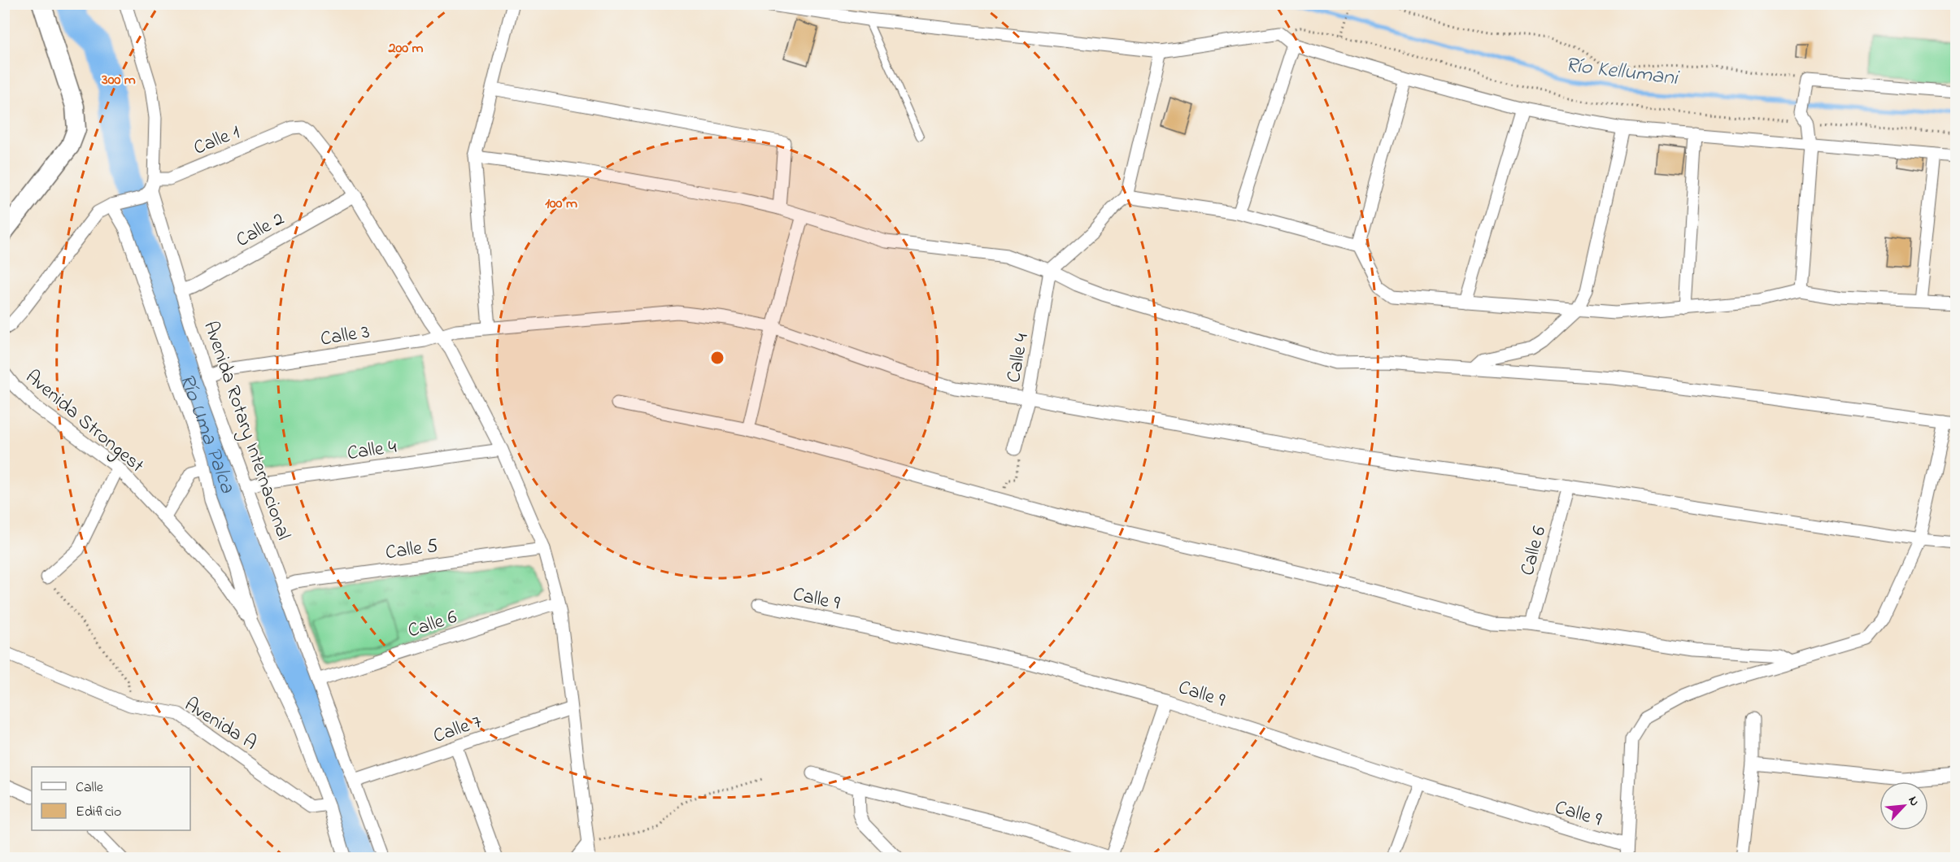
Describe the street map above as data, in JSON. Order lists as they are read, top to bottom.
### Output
{
  "streets": {
    "street": [
      "Calle 1",
      "Calle 2",
      "Calle 3",
      "Calle 4",
      "Avenida Strongest",
      "Avenida Rotary Internacional",
      "Calle 5",
      "Calle 6",
      "Calle 9",
      "Avenida A",
      "Calle 7"
    ]
  },
  "crossings": [
    ["Calle 1", "Calle 2"],
    ["Calle 1", "Avenida Rotary Internacional"],
    ["Calle 2", "Avenida Rotary Internacional"],
    ["Calle 3", "Calle 4"],
    ["Calle 3", "Avenida Rotary Internacional"],
    ["Calle 3", "Calle 6"],
    ["Calle 4", "Avenida Rotary Internacional"],
    ["Avenida Rotary Internacional", "Calle 5"],
    ["Avenida Rotary Internacional", "Calle 6"],
    ["Avenida Rotary Internacional", "Calle 7"]
  ],
  "water": ["Río Kellumani", "Río Uma Palca"],
  "legend": ["Calle", "Edificio"],
  "north": "top right",
  "rings": ["200 m", "300 m", "100 m"]
}
